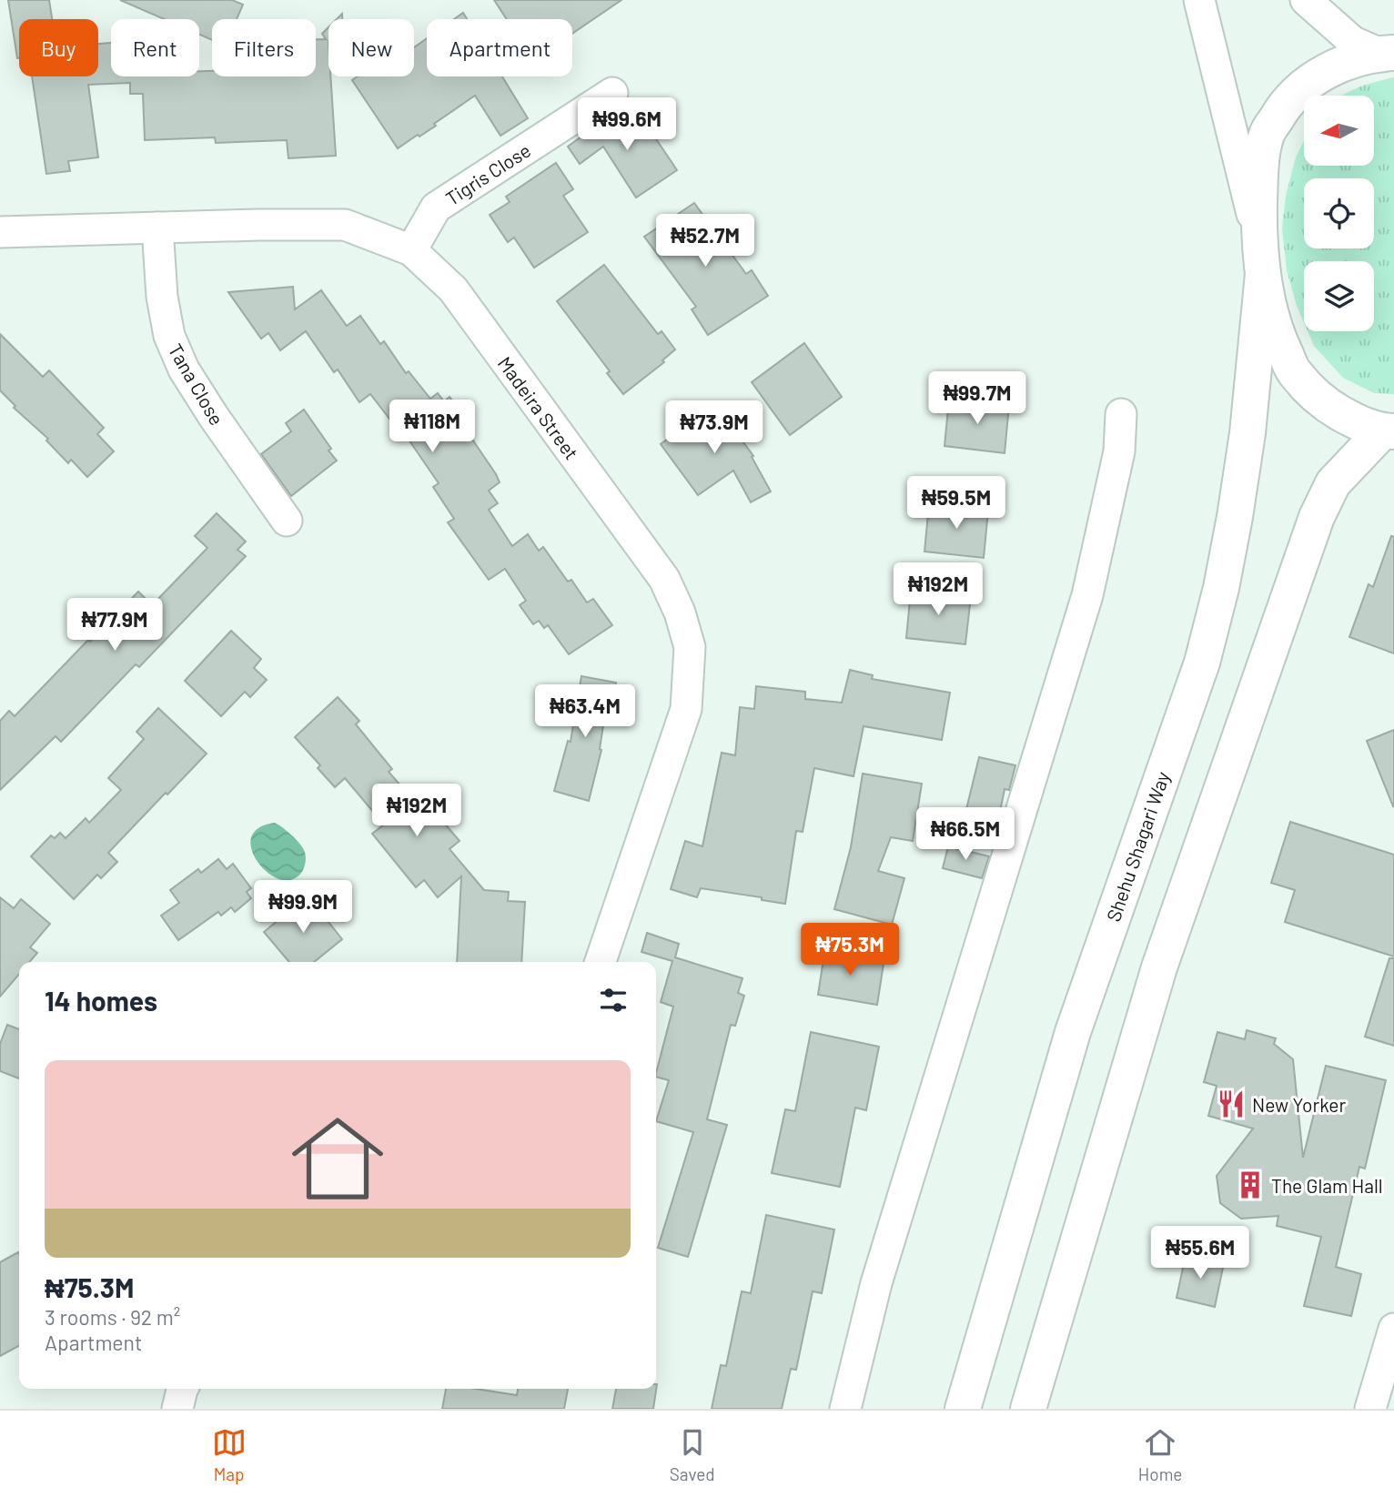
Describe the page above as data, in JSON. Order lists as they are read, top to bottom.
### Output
{
  "streets": {
    "main road": ["Shehu Shagari Way"],
    "street": ["Tigris Close", "Tana Close", "Madeira Street"]
  },
  "crossings": [
    ["Tigris Close", "Madeira Street"],
    ["Tana Close", "Madeira Street"]
  ],
  "places": {
    "restaurant": ["New Yorker"],
    "building": ["The Glam Hall"]
  },
  "north": "left",
  "page": {
    "chip": [
      "Buy",
      "Rent",
      "Filters",
      "New",
      "Apartment"
    ],
    "price": [
      "₦99.6M",
      "₦52.7M",
      "₦99.7M",
      "₦118M",
      "₦73.9M",
      "₦59.5M",
      "₦192M",
      "₦77.9M",
      "₦63.4M",
      "₦192M",
      "₦66.5M",
      "₦99.9M",
      "₦75.3M",
      "₦55.6M"
    ],
    "heading": "14 homes",
    "list": [
      {
        "name": "₦75.3M",
        "note": "3 rooms · 92 m² · Apartment"
      }
    ],
    "tabs": ["Map", "Saved", "Home"]
  }
}
